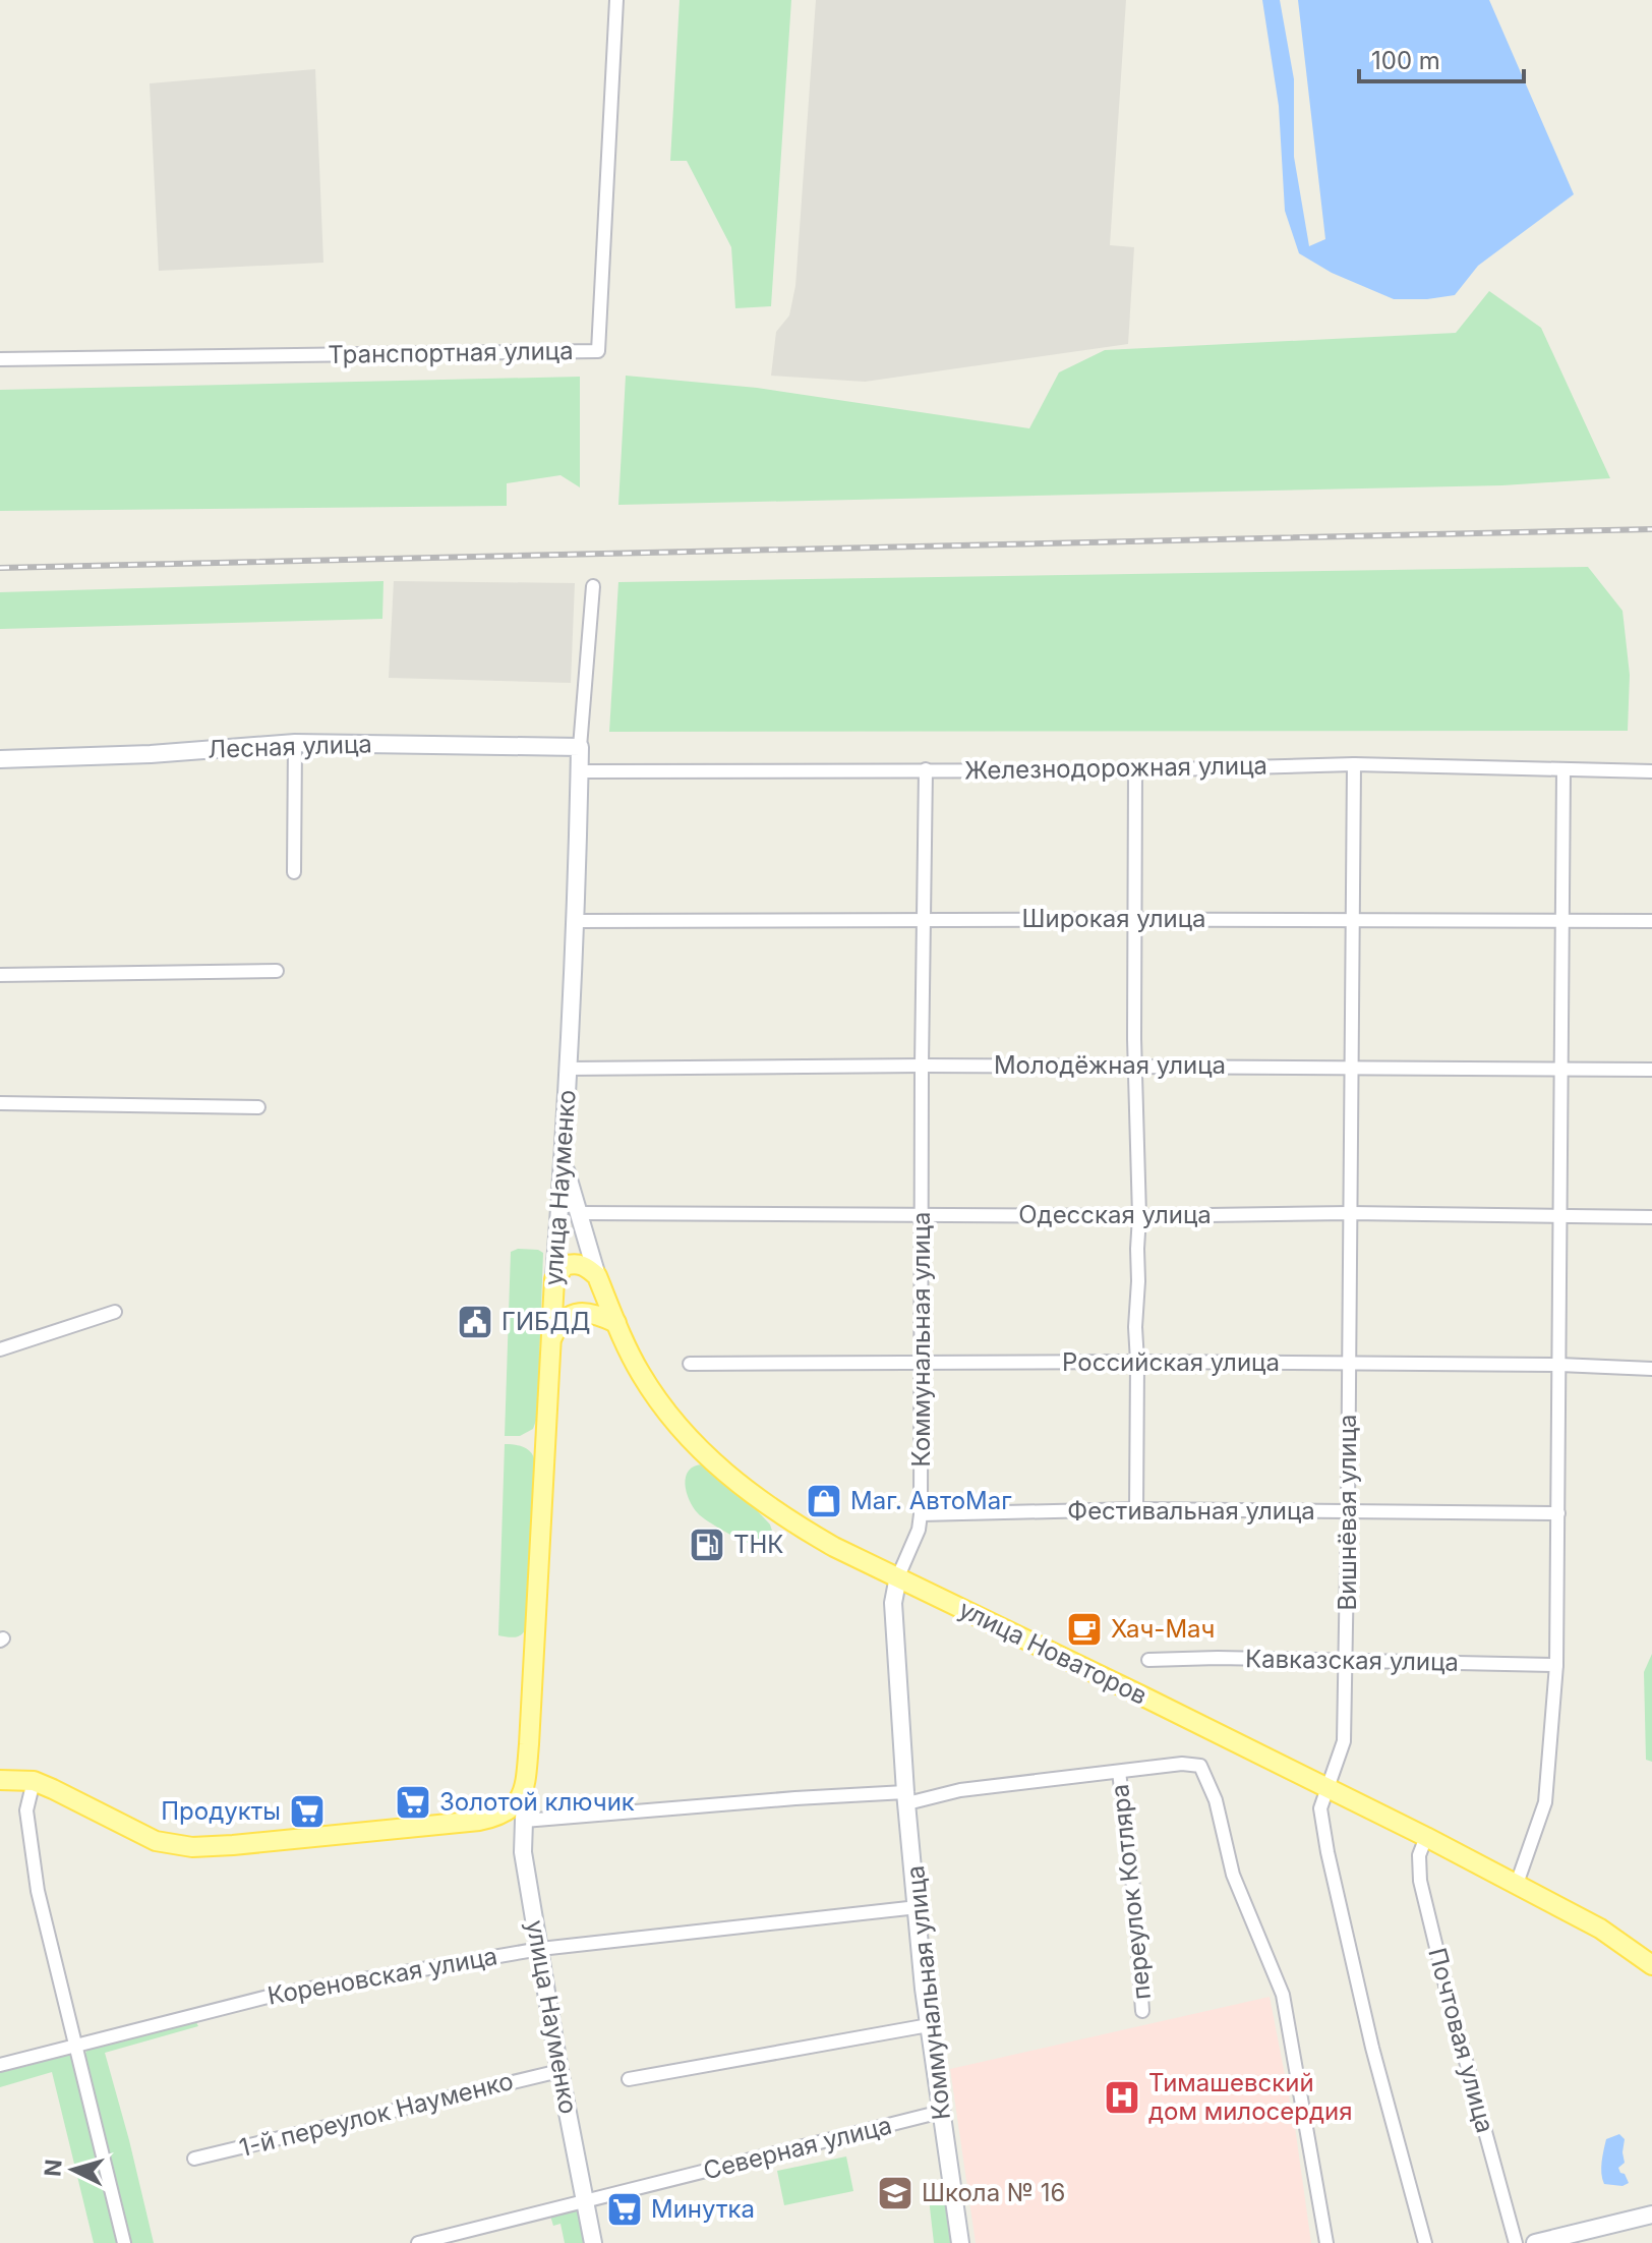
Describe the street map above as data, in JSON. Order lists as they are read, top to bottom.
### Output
{
  "streets": {
    "main road": [
      "Лесная улица",
      "улица Науменко",
      "Коммунальная улица",
      "улица Новаторов"
    ],
    "street": [
      "Транспортная улица",
      "Железнодорожная улица",
      "Широкая улица",
      "Молодёжная улица",
      "Одесская улица",
      "Российская улица",
      "Фестивальная улица",
      "Вишнёвая улица",
      "Кавказская улица",
      "переулок Котляра",
      "Кореновская улица",
      "Почтовая улица",
      "1-й переулок Науменко",
      "Северная улица"
    ]
  },
  "crossings": [
    ["Лесная улица", "улица Науменко"],
    ["Железнодорожная улица", "улица Науменко"],
    ["Железнодорожная улица", "Коммунальная улица"],
    ["Железнодорожная улица", "Вишнёвая улица"],
    ["Широкая улица", "улица Науменко"],
    ["Широкая улица", "Коммунальная улица"],
    ["Широкая улица", "Вишнёвая улица"],
    ["Молодёжная улица", "улица Науменко"],
    ["Молодёжная улица", "Коммунальная улица"],
    ["Молодёжная улица", "Вишнёвая улица"],
    ["улица Науменко", "улица Новаторов"],
    ["улица Науменко", "переулок Котляра"],
    ["улица Науменко", "Кореновская улица"],
    ["улица Науменко", "1-й переулок Науменко"],
    ["улица Науменко", "Северная улица"],
    ["Одесская улица", "Коммунальная улица"],
    ["Одесская улица", "Вишнёвая улица"],
    ["Одесская улица", "улица Новаторов"],
    ["Коммунальная улица", "Российская улица"],
    ["Коммунальная улица", "Фестивальная улица"],
    ["Коммунальная улица", "улица Новаторов"],
    ["Коммунальная улица", "переулок Котляра"],
    ["Коммунальная улица", "Кореновская улица"],
    ["Коммунальная улица", "Северная улица"],
    ["Российская улица", "Вишнёвая улица"],
    ["Фестивальная улица", "Вишнёвая улица"],
    ["Вишнёвая улица", "улица Новаторов"],
    ["Вишнёвая улица", "Кавказская улица"],
    ["улица Новаторов", "Почтовая улица"]
  ],
  "places": {
    "public building": ["ГИБДД"],
    "shop": ["Маг. АвтоМаг"],
    "fuel station": ["ТНК"],
    "cafe": ["Хач-Мач"],
    "supermarket": ["Золотой ключик", "Продукты", "Минутка"],
    "hospital": ["Тимашевский дом милосердия"],
    "school or university": ["Школа № 16"]
  },
  "scale_bar": "100 m",
  "north": "left"
}
